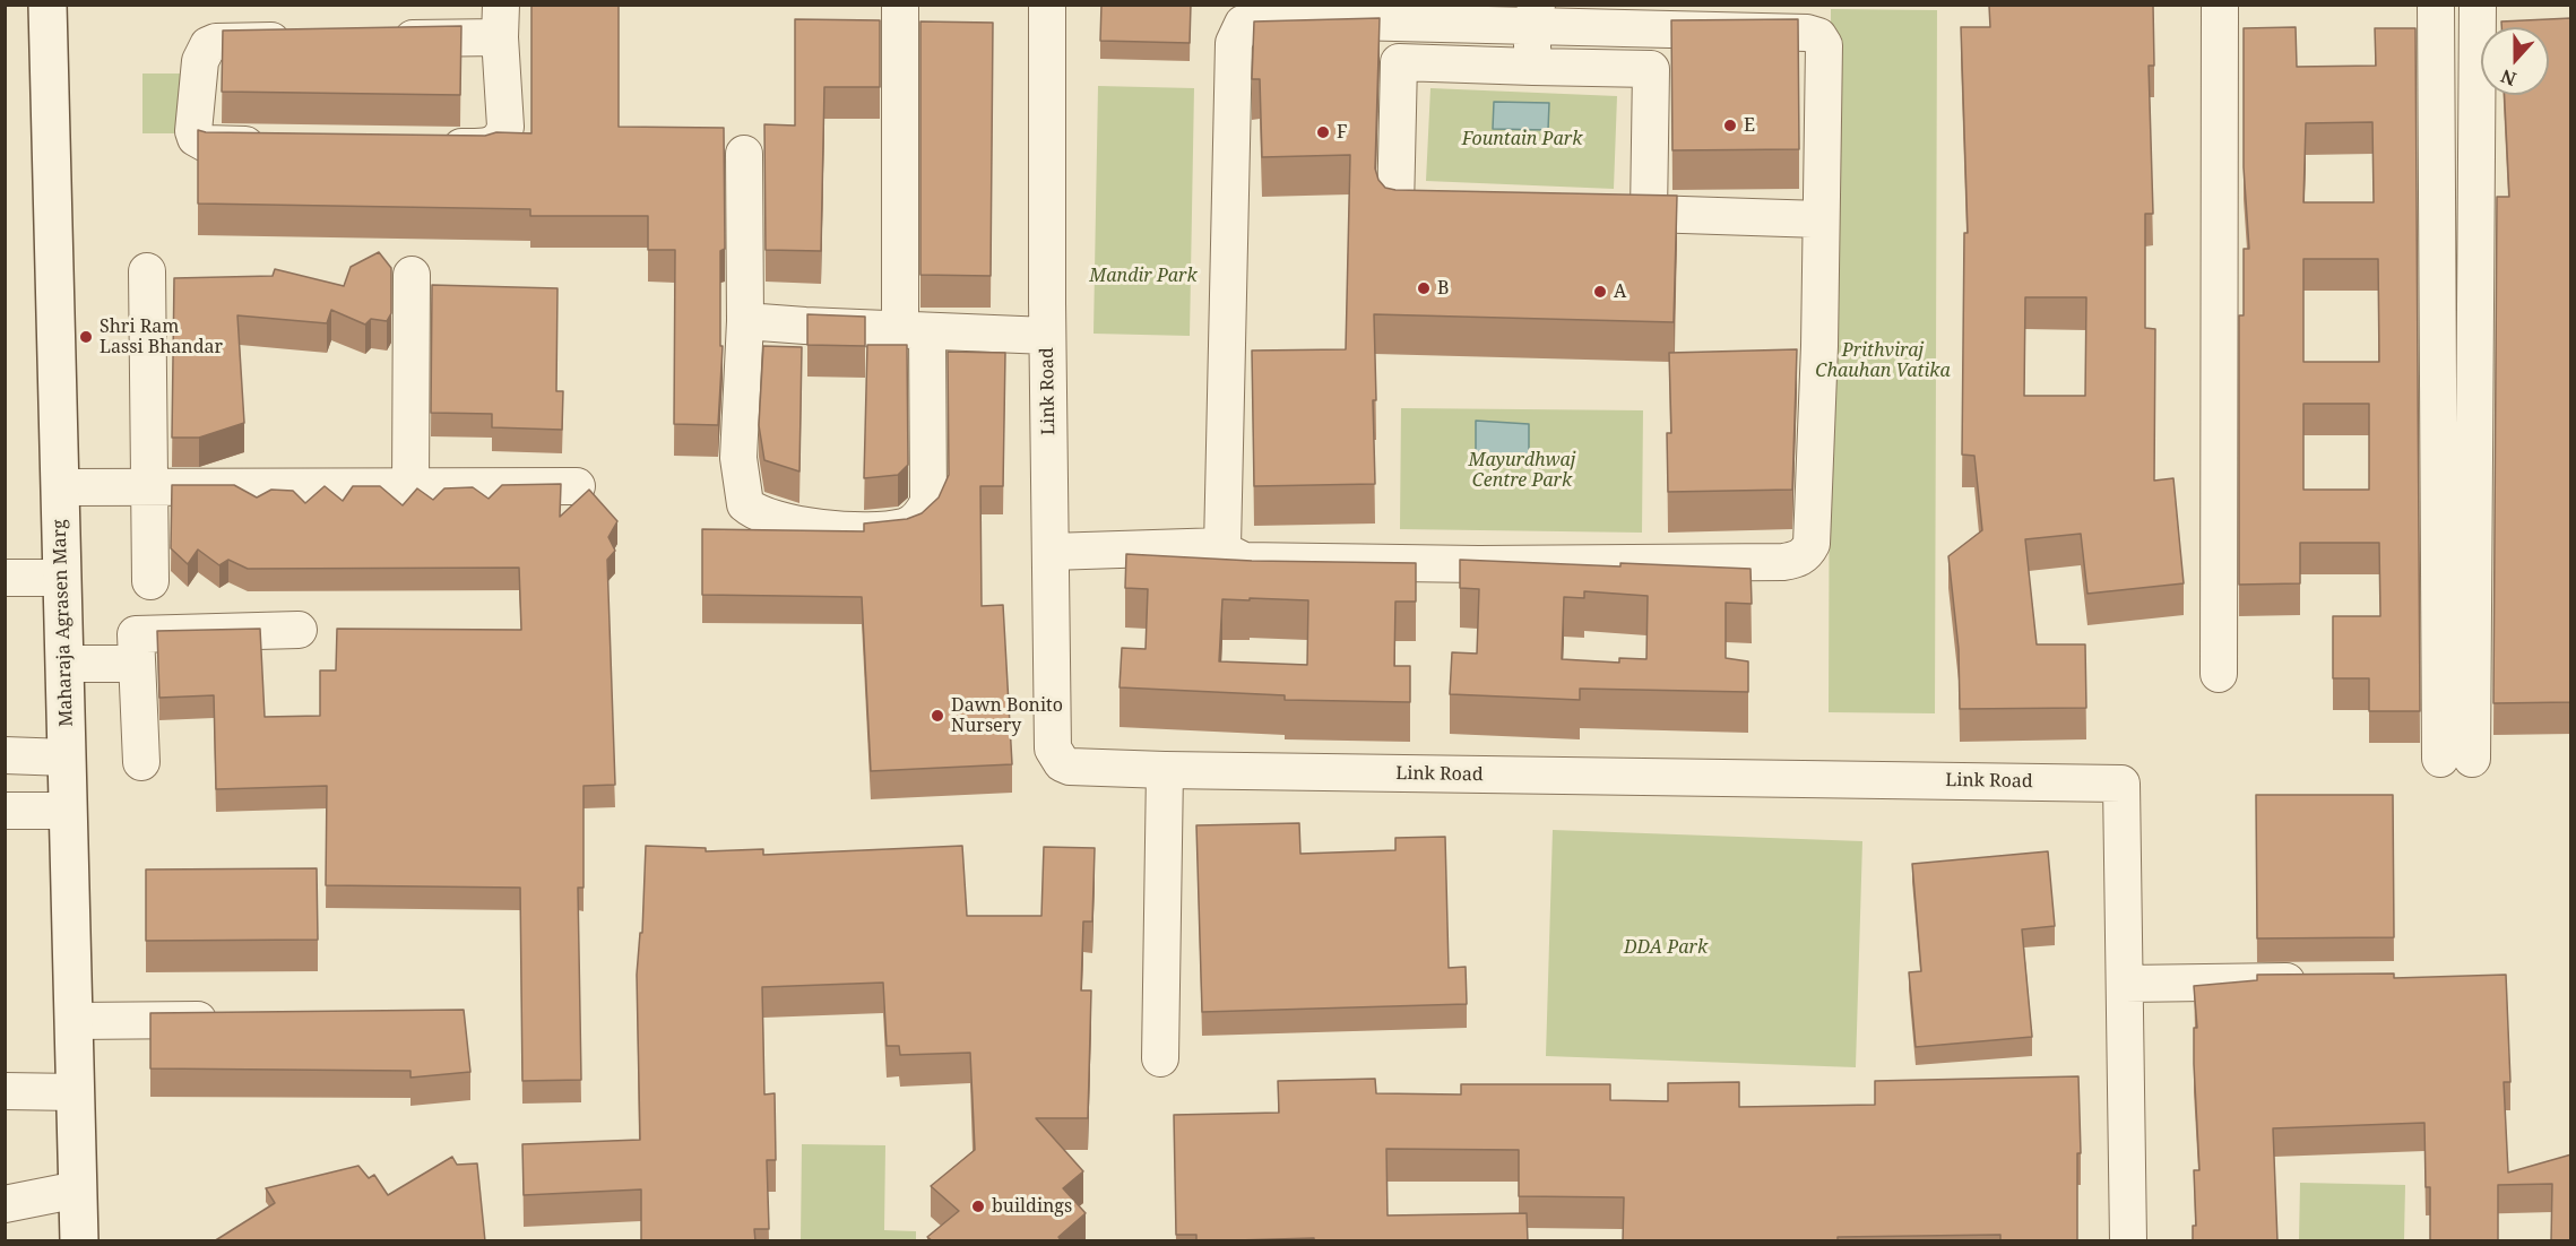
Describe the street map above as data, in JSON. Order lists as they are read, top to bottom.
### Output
{
  "streets": {
    "street": ["Link Road", "Maharaja Agrasen Marg"]
  },
  "parks": [
    "Fountain Park",
    "Mandir Park",
    "Prithviraj Chauhan Vatika",
    "Mayurdhwaj Centre Park",
    "DDA Park"
  ],
  "places": [
    "E",
    "F",
    "B",
    "A",
    "Shri Ram Lassi Bhandar",
    "Dawn Bonito Nursery",
    "buildings"
  ],
  "north": "bottom"
}
